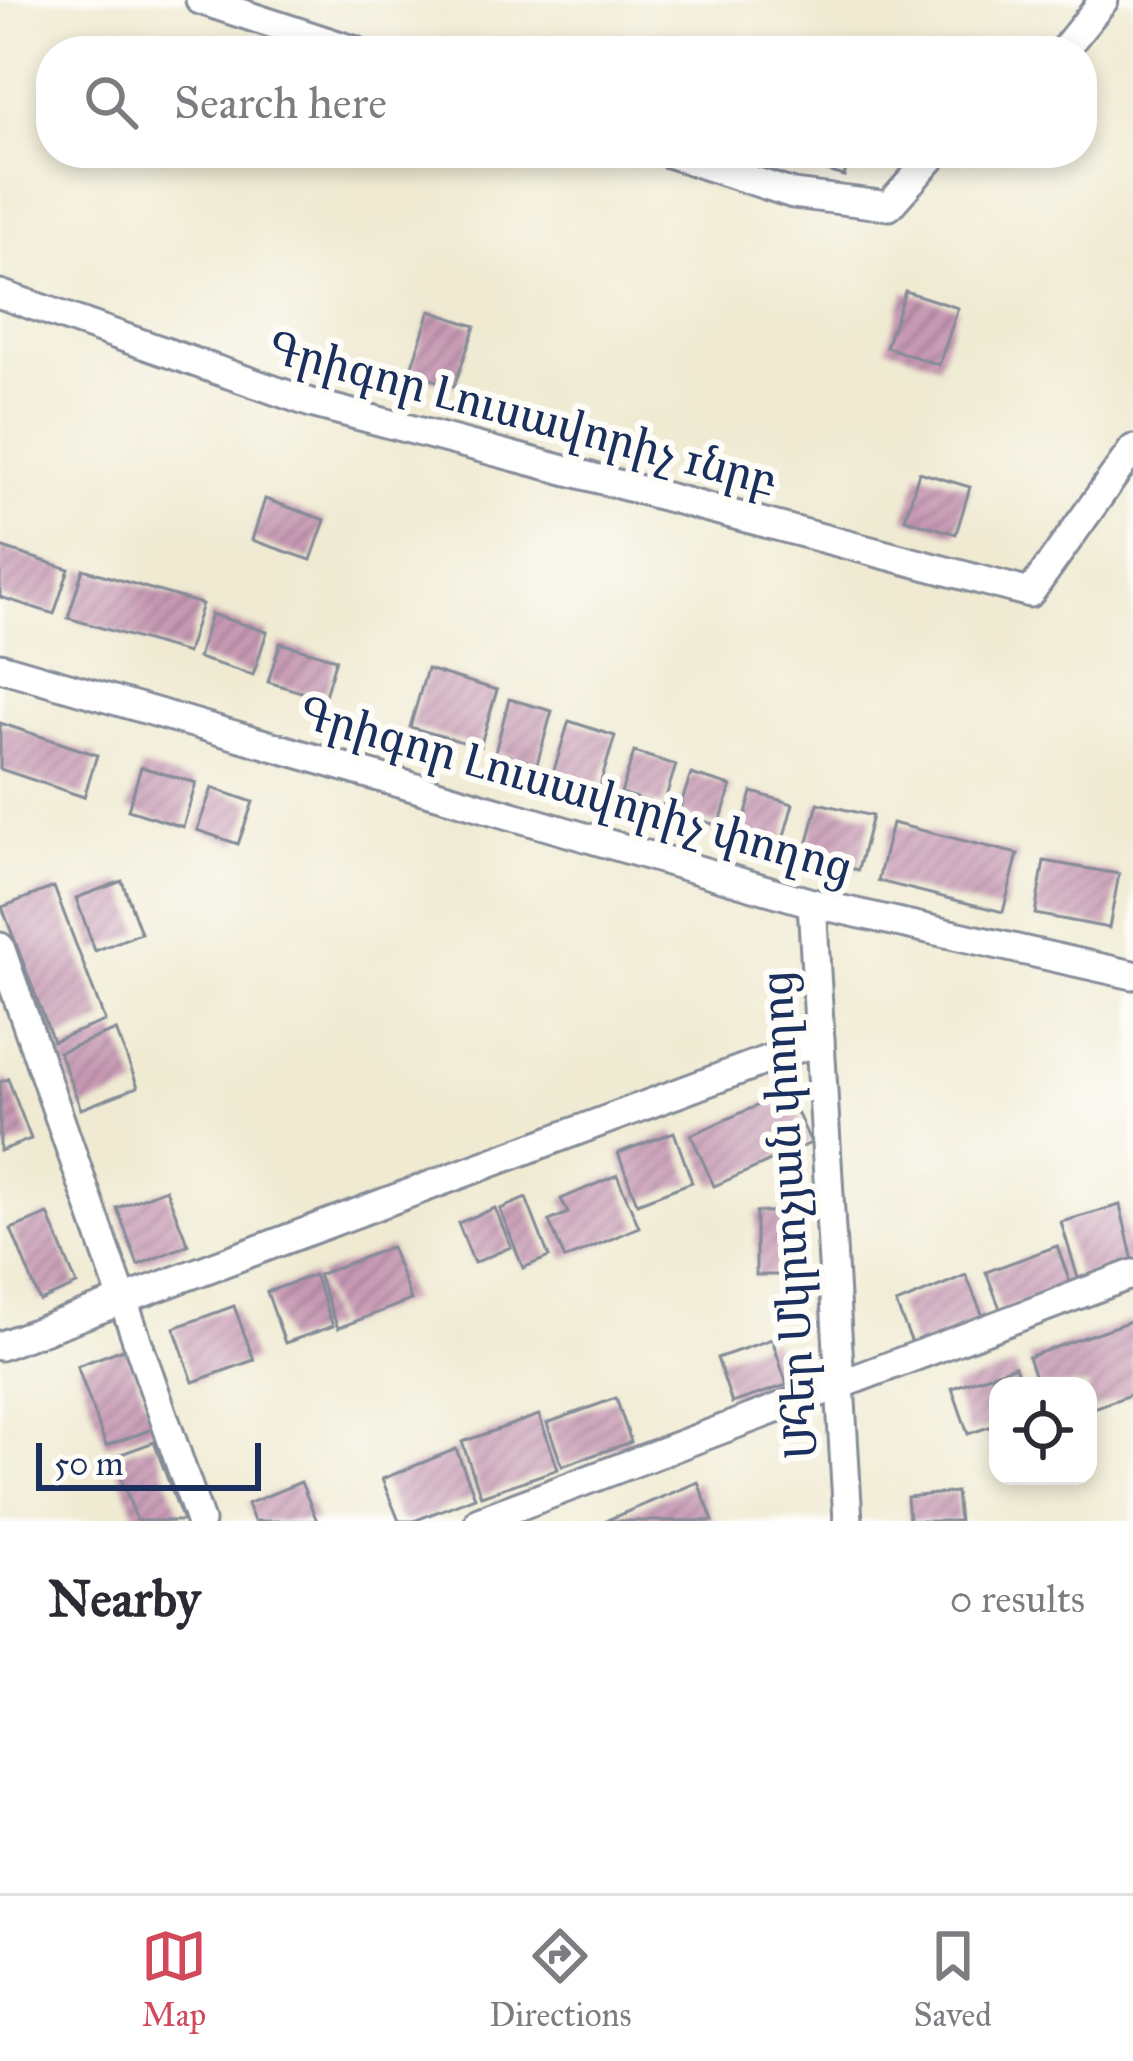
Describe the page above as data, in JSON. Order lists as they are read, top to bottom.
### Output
{
  "streets": {
    "street": ["Գրիգոր Լուսավորիչ 1նրբ", "Գրիգոր Լուսավորիչ փողոց", "Մհեր Մկրտչյան փողոց"]
  },
  "crossings": [
    ["Գրիգոր Լուսավորիչ փողոց", "Մհեր Մկրտչյան փողոց"]
  ],
  "scale_bar": "50 m",
  "page": {
    "search": "Search here",
    "scale": "50 m",
    "heading": ["Nearby", "0 results"],
    "nav": ["Map", "Directions", "Saved"]
  }
}
